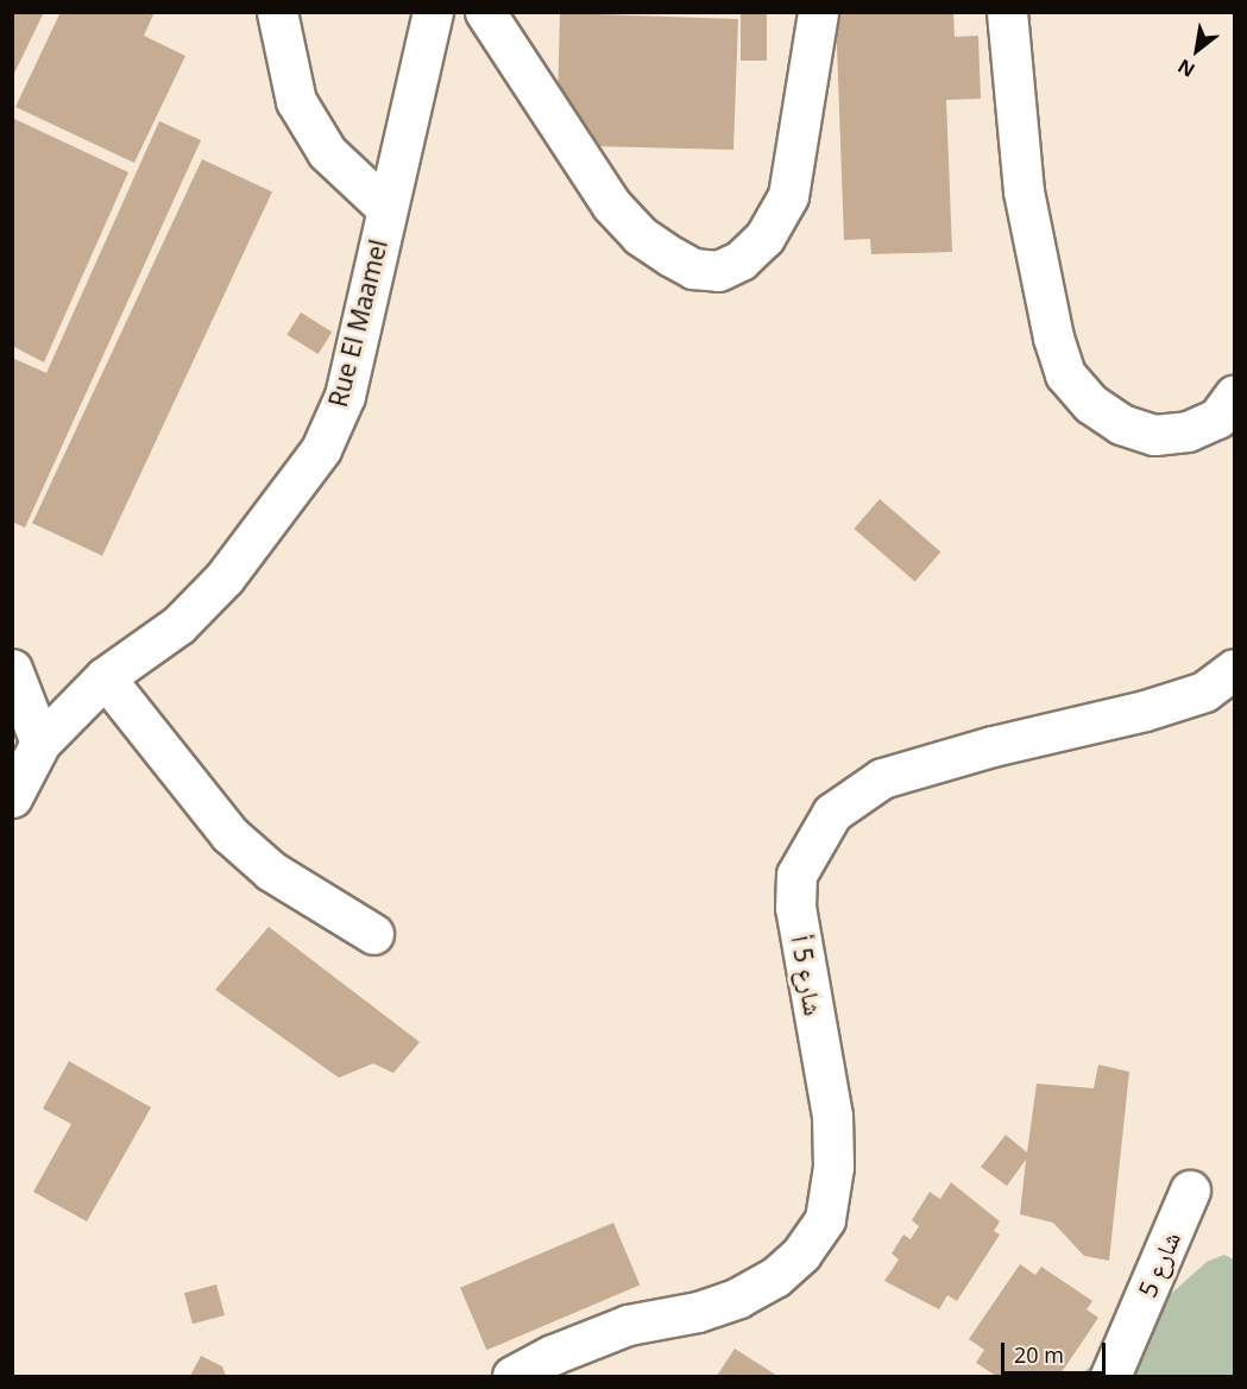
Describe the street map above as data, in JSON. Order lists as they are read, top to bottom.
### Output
{
  "streets": {
    "street": ["Rue El Maamel", "شارع 5 أ", "شارع 5"]
  },
  "scale_bar": "20 m",
  "north": "bottom left"
}
